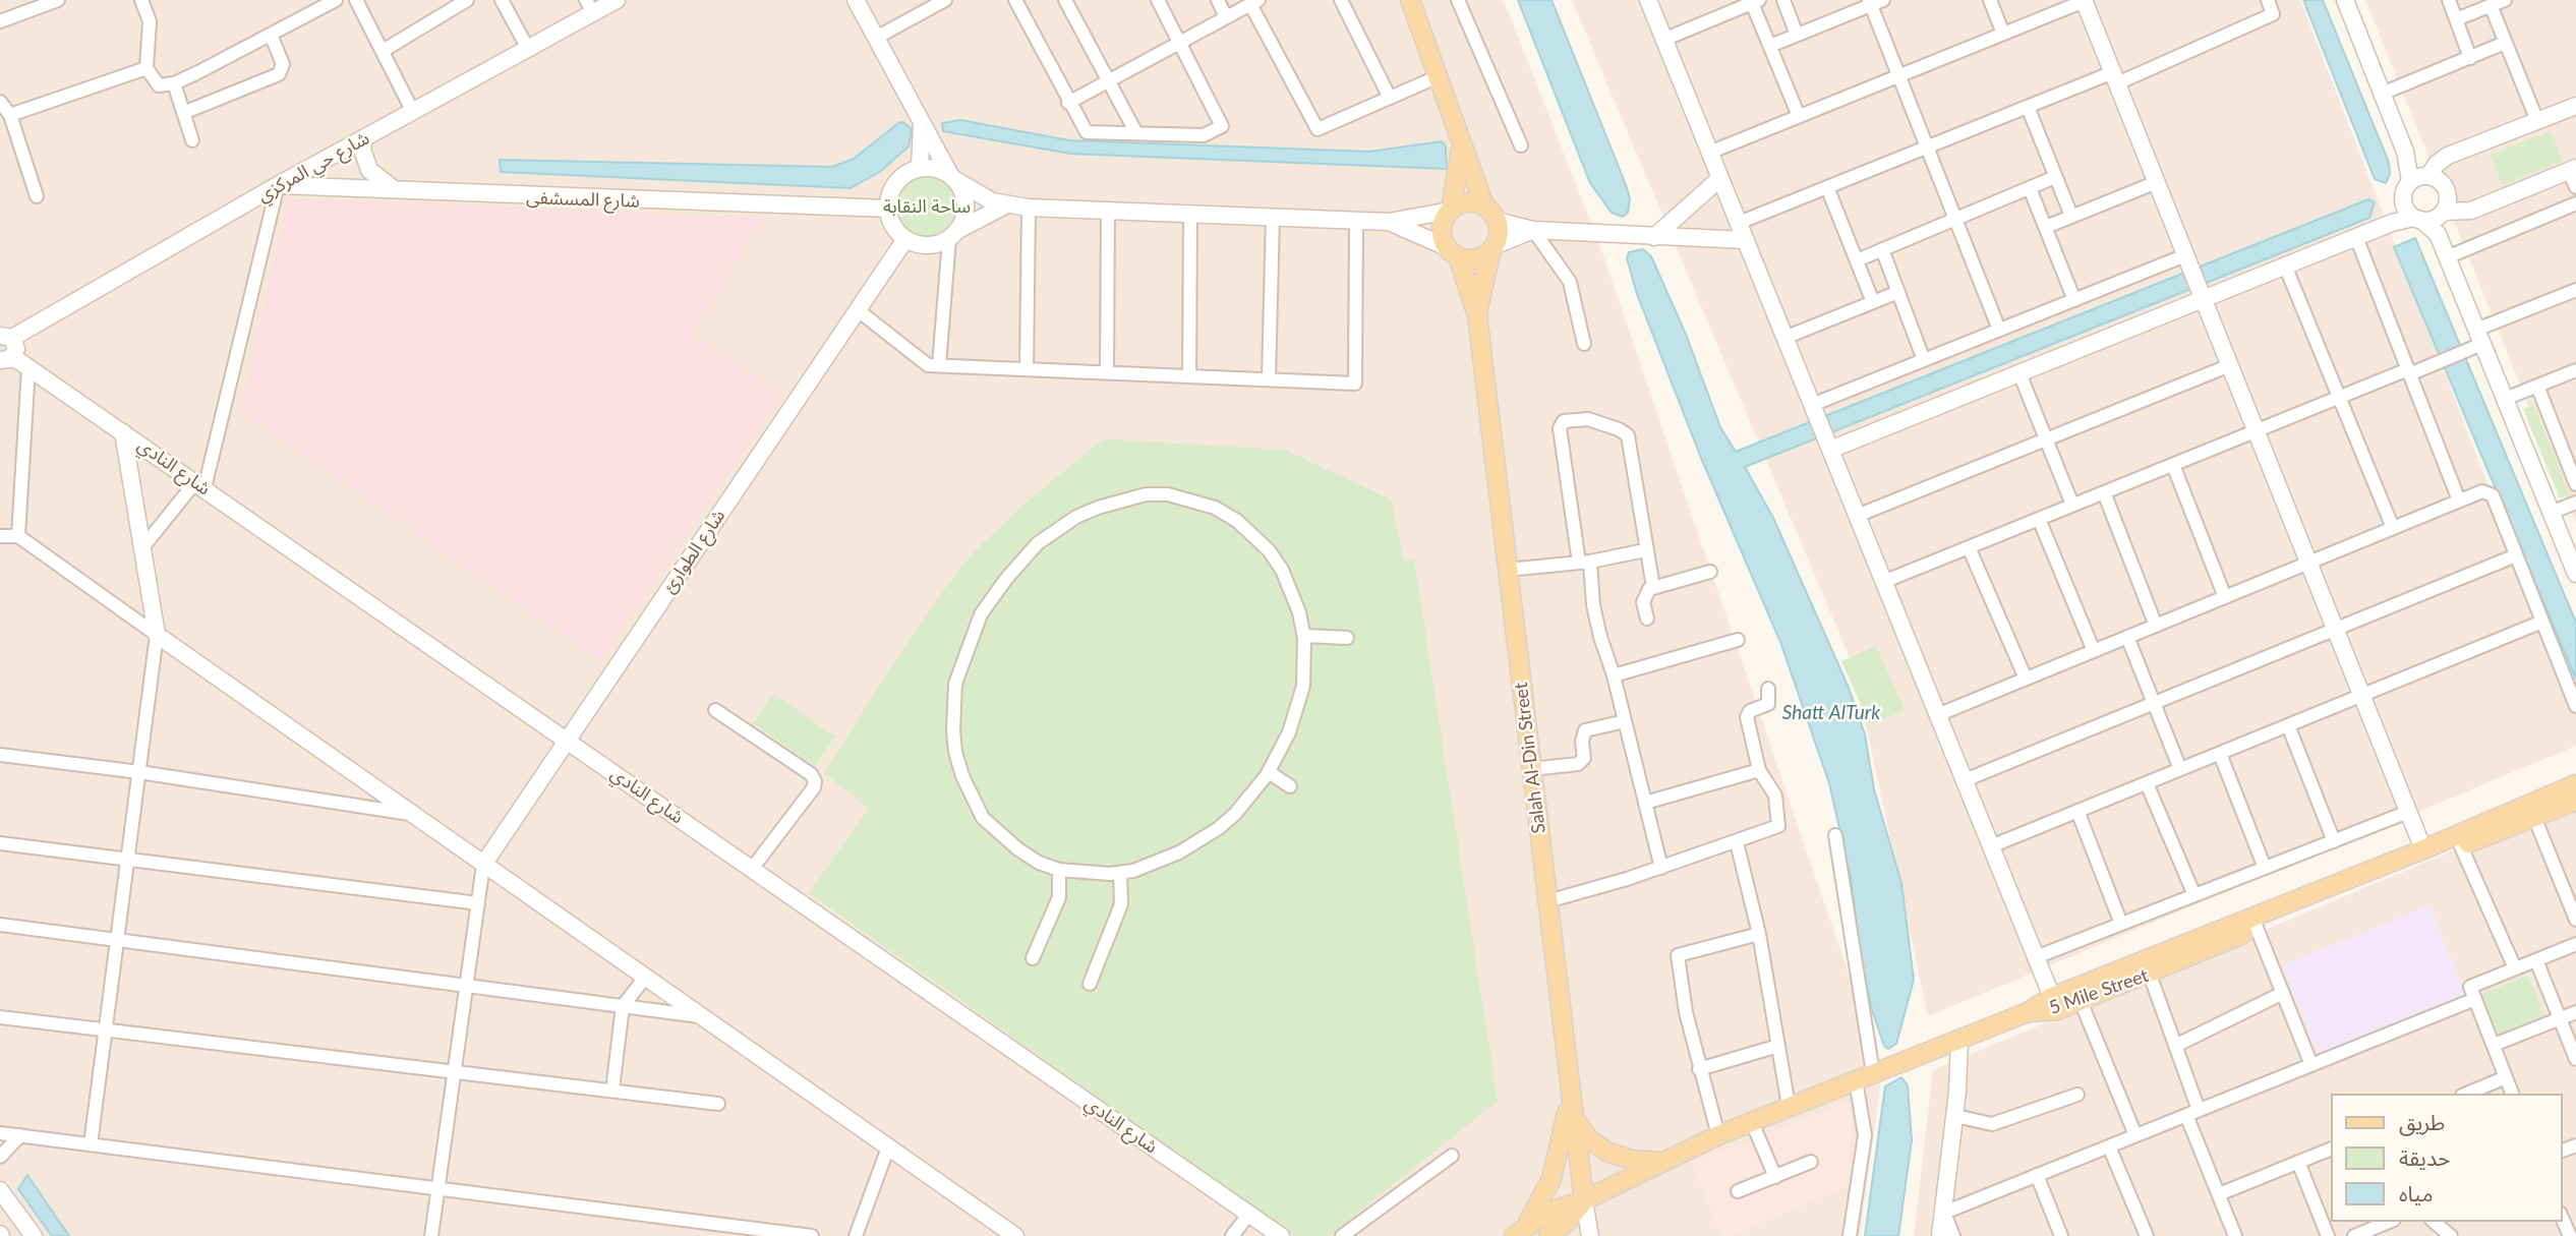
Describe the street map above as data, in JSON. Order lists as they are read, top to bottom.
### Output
{
  "streets": {
    "main road": ["Salah Al-Din Street", "5 Mile Street"],
    "street": [
      "شارع حي المركزي",
      "شارع المسشفى",
      "شارع النادي",
      "شارع الطوارئ"
    ]
  },
  "crossings": [
    ["شارع حي المركزي", "شارع المسشفى"],
    ["شارع المسشفى", "شارع الطوارئ"],
    ["شارع النادي", "شارع الطوارئ"],
    ["Salah Al-Din Street", "5 Mile Street"]
  ],
  "water": ["Shatt AlTurk"],
  "parks": ["ساحة النقابة"],
  "legend": ["طريق", "حديقة", "مياه"]
}
